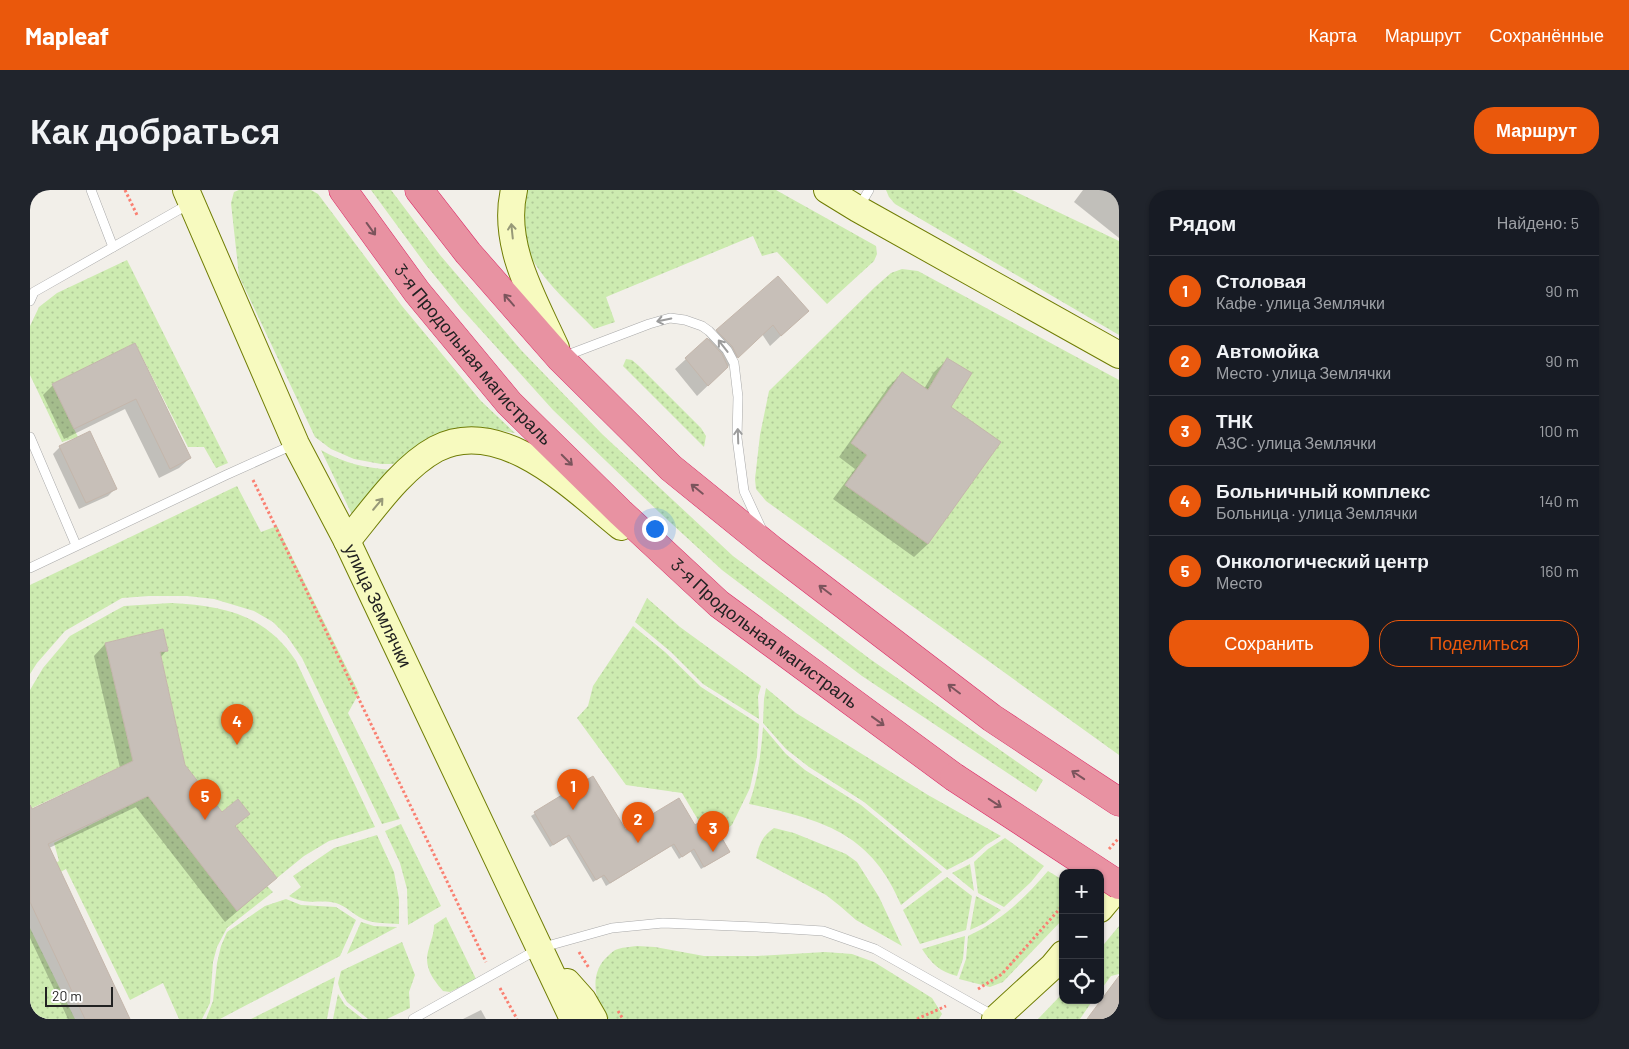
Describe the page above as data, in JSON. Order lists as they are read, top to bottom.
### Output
{
  "streets": {
    "highway": ["3-я Продольная магистраль"],
    "main road": ["улица Землячки"]
  },
  "scale_bar": "20 m",
  "page": {
    "header": "Mapleaf",
    "nav": ["Карта", "Маршрут", "Сохранённые"],
    "buttons": [
      "Маршрут",
      ["Сохранить", "Поделиться"]
    ],
    "title": "Как добраться",
    "heading": ["Рядом", "Найдено: 5"],
    "list": [
      {
        "mark": "1",
        "name": "Столовая",
        "note": "Кафе · улица Землячки",
        "value": "90 m"
      },
      {
        "mark": "2",
        "name": "Автомойка",
        "note": "Место · улица Землячки",
        "value": "90 m"
      },
      {
        "mark": "3",
        "name": "ТНК",
        "note": "АЗС · улица Землячки",
        "value": "100 m"
      },
      {
        "mark": "4",
        "name": "Больничный комплекс",
        "note": "Больница · улица Землячки",
        "value": "140 m"
      },
      {
        "mark": "5",
        "name": "Онкологический центр",
        "note": "Место",
        "value": "160 m"
      }
    ],
    "pins": [
      "4",
      "1",
      "5",
      "2",
      "3"
    ],
    "map_buttons": ["+", "−"],
    "scale": "20 m"
  }
}
